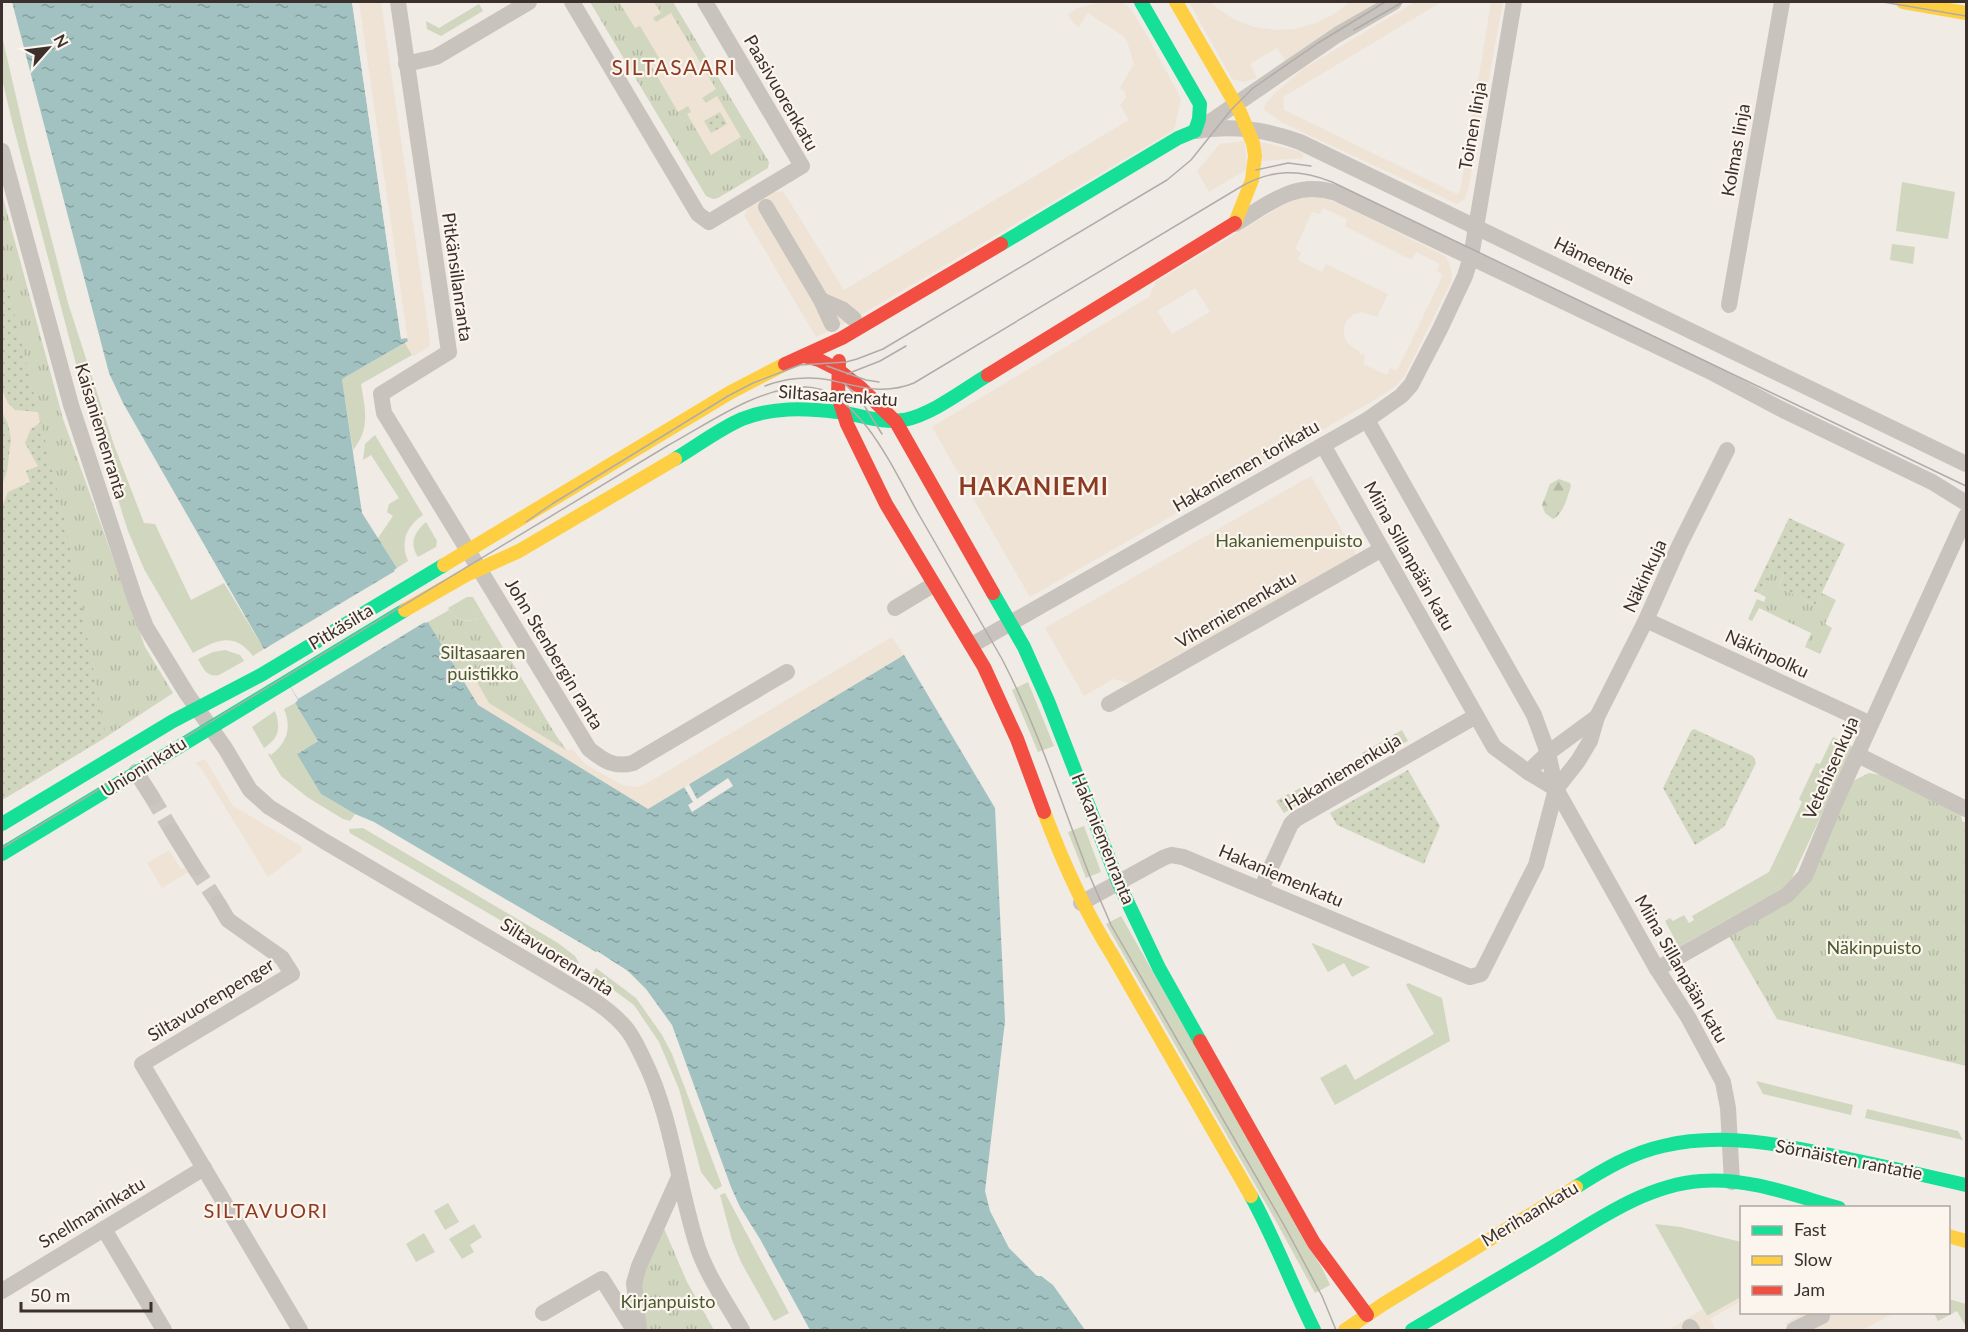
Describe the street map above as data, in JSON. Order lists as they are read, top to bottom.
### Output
{
  "streets": {
    "main road": [
      "Siltasaarenkatu",
      "Pitkäsilta",
      "Unioninkatu",
      "Hakaniemenranta",
      "Sörnäisten rantatie",
      "Merihaankatu"
    ],
    "street": [
      "Paasivuorenkatu",
      "Toinen linja",
      "Kolmas linja",
      "Hämeentie",
      "Pitkänsillanranta",
      "Kaisaniemenranta",
      "Hakaniemen torikatu",
      "Miina Sillanpään katu",
      "Näkinkuja",
      "Viherniemenkatu",
      "John Stenbergin ranta",
      "Näkinpolku",
      "Vetehisenkuja",
      "Hakaniemenkuja",
      "Hakaniemenkatu",
      "Siltavuorenranta",
      "Siltavuorenpenger",
      "Snellmaninkatu"
    ]
  },
  "crossings": [
    ["Toinen linja", "Hämeentie"],
    ["Toinen linja", "Hakaniemen torikatu"],
    ["Hämeentie", "Siltasaarenkatu"],
    ["Pitkänsillanranta", "Siltasaarenkatu"],
    ["Pitkänsillanranta", "John Stenbergin ranta"],
    ["Siltasaarenkatu", "Pitkäsilta"],
    ["Siltasaarenkatu", "John Stenbergin ranta"],
    ["Siltasaarenkatu", "Hakaniemenranta"],
    ["Kaisaniemenranta", "Unioninkatu"],
    ["Kaisaniemenranta", "Siltavuorenranta"],
    ["Hakaniemen torikatu", "Miina Sillanpään katu"],
    ["Hakaniemen torikatu", "Hakaniemenranta"],
    ["Miina Sillanpään katu", "Näkinkuja"],
    ["Miina Sillanpään katu", "Viherniemenkatu"],
    ["Miina Sillanpään katu", "Vetehisenkuja"],
    ["Miina Sillanpään katu", "Hakaniemenkuja"],
    ["Miina Sillanpään katu", "Sörnäisten rantatie"],
    ["Miina Sillanpään katu", "Merihaankatu"],
    ["Näkinkuja", "Näkinpolku"],
    ["Näkinkuja", "Hakaniemenkatu"],
    ["Pitkäsilta", "Unioninkatu"],
    ["Näkinpolku", "Vetehisenkuja"],
    ["Unioninkatu", "Siltavuorenranta"],
    ["Hakaniemenkuja", "Hakaniemenkatu"],
    ["Hakaniemenranta", "Hakaniemenkatu"],
    ["Hakaniemenranta", "Merihaankatu"],
    ["Siltavuorenpenger", "Snellmaninkatu"],
    ["Sörnäisten rantatie", "Merihaankatu"]
  ],
  "districts": ["SILTASAARI", "HAKANIEMI", "SILTAVUORI"],
  "parks": [
    "Hakaniemenpuisto",
    "Siltasaaren puistikko",
    "Näkinpuisto",
    "Kirjanpuisto"
  ],
  "legend": ["Fast", "Slow", "Jam"],
  "scale_bar": "50 m",
  "north": "top right"
}
